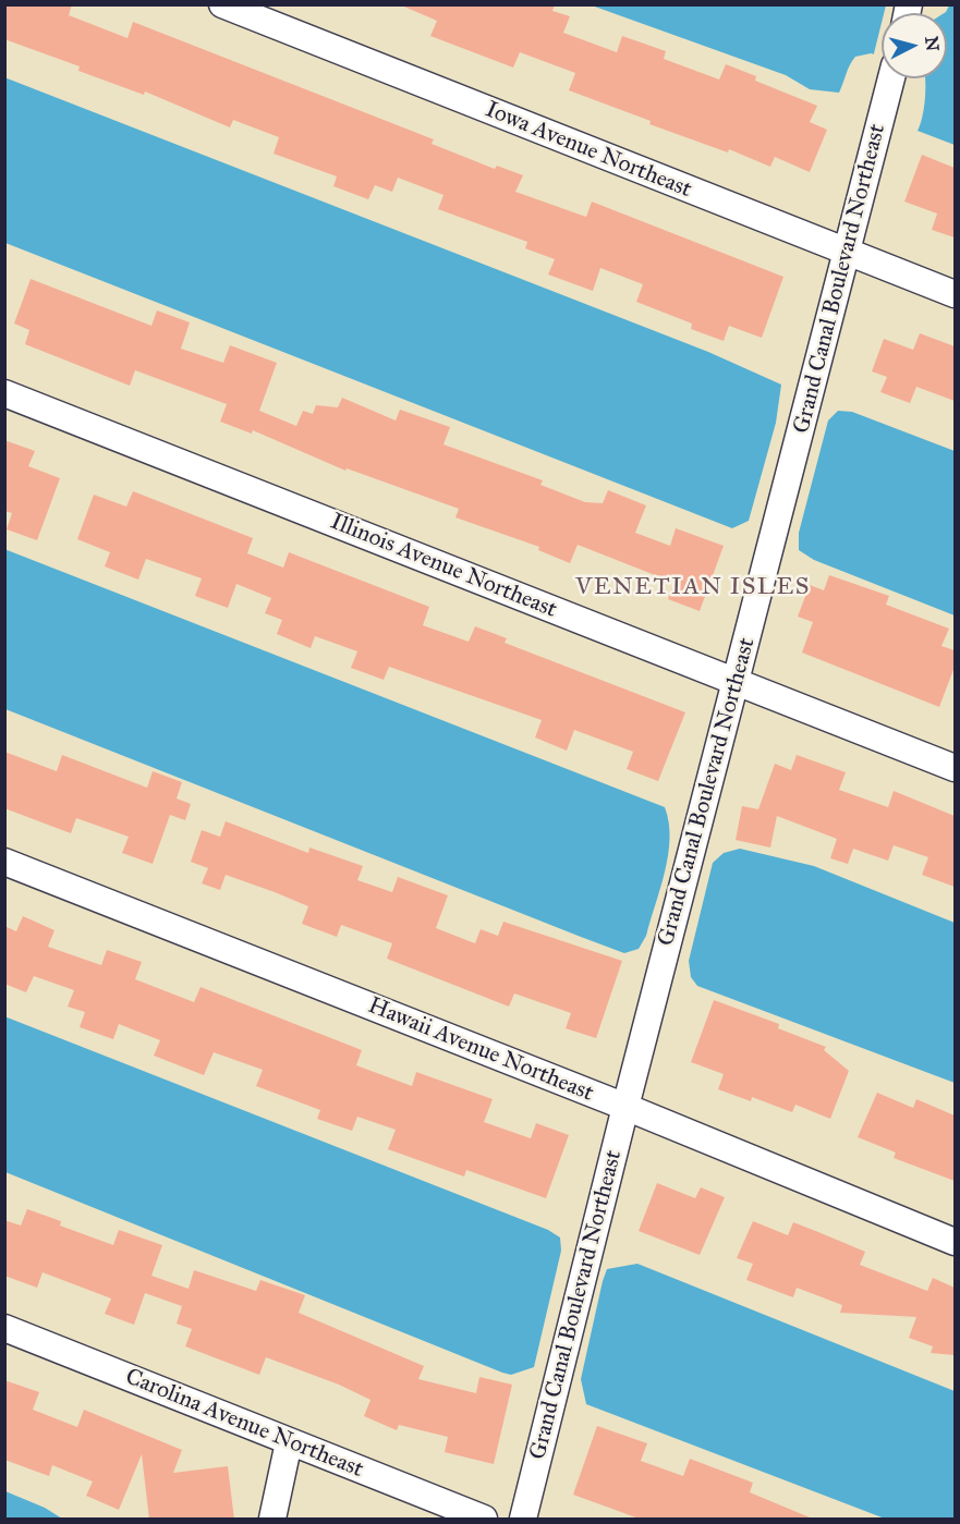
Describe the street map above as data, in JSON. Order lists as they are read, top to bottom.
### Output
{
  "streets": {
    "street": [
      "Iowa Avenue Northeast",
      "Grand Canal Boulevard Northeast",
      "Illinois Avenue Northeast",
      "Hawaii Avenue Northeast",
      "Carolina Avenue Northeast"
    ]
  },
  "crossings": [
    ["Iowa Avenue Northeast", "Grand Canal Boulevard Northeast"],
    ["Grand Canal Boulevard Northeast", "Illinois Avenue Northeast"],
    ["Grand Canal Boulevard Northeast", "Hawaii Avenue Northeast"]
  ],
  "districts": ["VENETIAN ISLES"],
  "north": "right"
}
